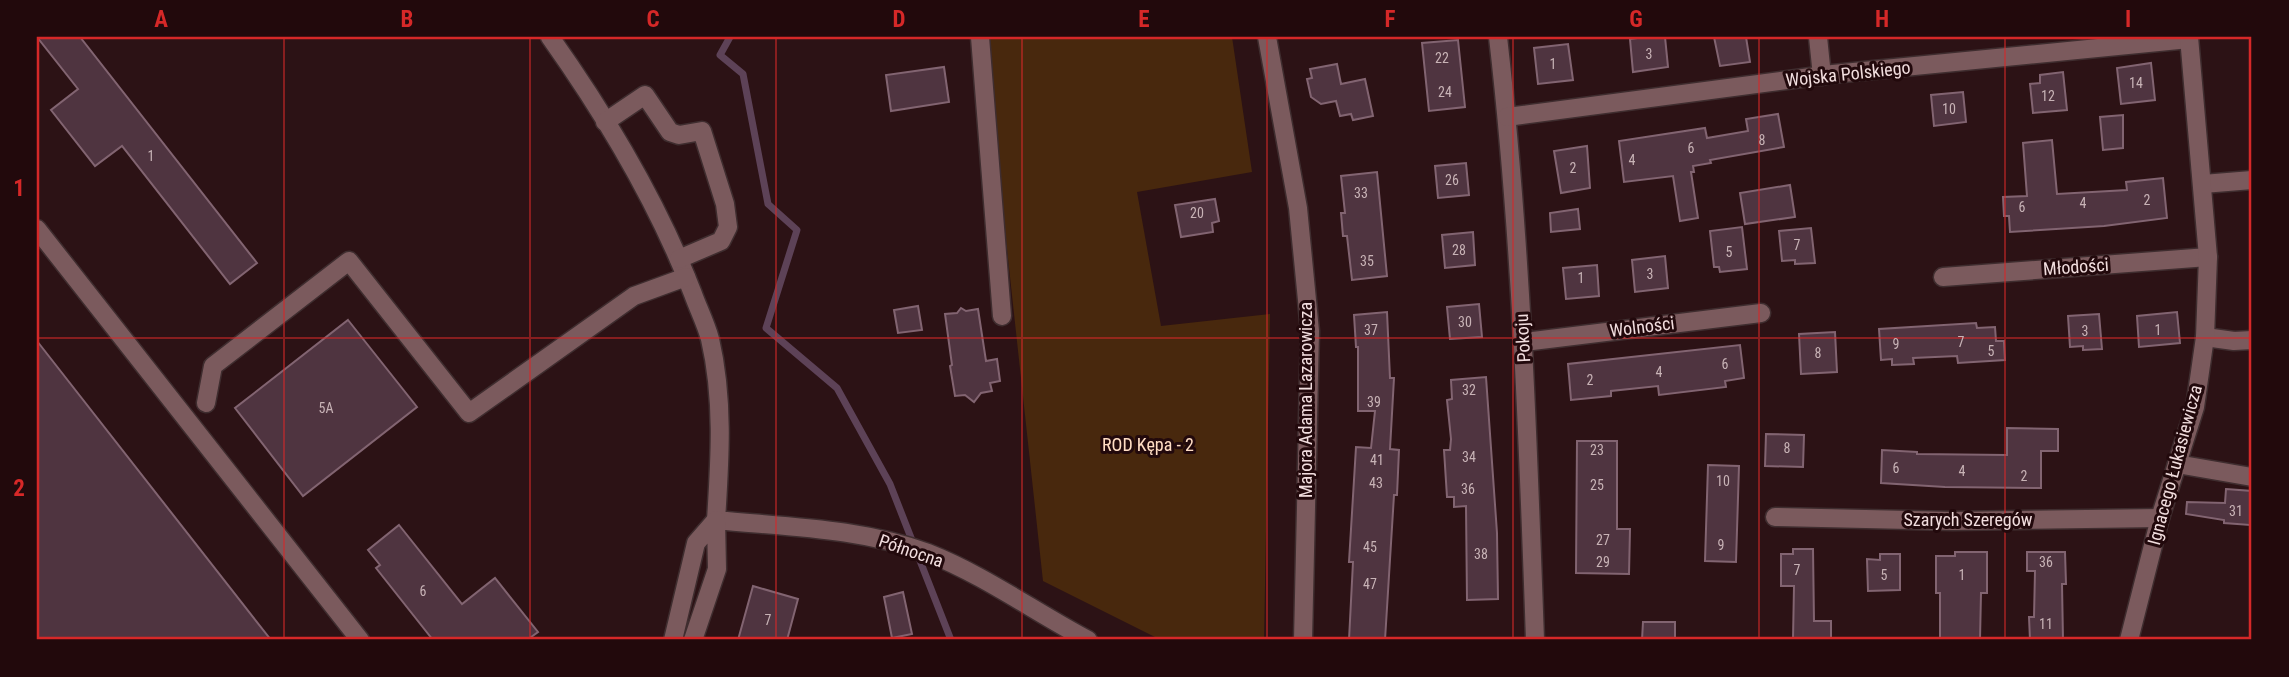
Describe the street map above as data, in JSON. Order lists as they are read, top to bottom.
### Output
{
  "streets": {
    "street": [
      "Wojska Polskiego",
      "Młodości",
      "Wolności",
      "Pokoju",
      "Majora Adama Lazarowicza",
      "Ignacego Łukasiewicza",
      "Szarych Szeregów",
      "Północna"
    ]
  },
  "crossings": [
    ["Wojska Polskiego", "Pokoju"],
    ["Wojska Polskiego", "Ignacego Łukasiewicza"],
    ["Młodości", "Ignacego Łukasiewicza"],
    ["Wolności", "Pokoju"],
    ["Ignacego Łukasiewicza", "Szarych Szeregów"]
  ],
  "parks": ["ROD Kępa - 2"],
  "house_numbers": [
    "3",
    "22",
    "1",
    "14",
    "24",
    "12",
    "10",
    "8",
    "6",
    "1",
    "4",
    "2",
    "26",
    "33",
    "2",
    "4",
    "6",
    "20",
    "7",
    "28",
    "5",
    "35",
    "3",
    "1",
    "30",
    "37",
    "1",
    "3",
    "7",
    "9",
    "5",
    "8",
    "6",
    "4",
    "2",
    "32",
    "39",
    "5A",
    "8",
    "23",
    "34",
    "41",
    "6",
    "4",
    "2",
    "10",
    "43",
    "25",
    "36",
    "31",
    "27",
    "9",
    "45",
    "38",
    "29",
    "36",
    "7",
    "5",
    "1",
    "47",
    "6",
    "7",
    "11"
  ],
  "grid": {
    "columns": [
      "A",
      "B",
      "C",
      "D",
      "E",
      "F",
      "G",
      "H",
      "I"
    ],
    "rows": ["1", "2"]
  }
}
